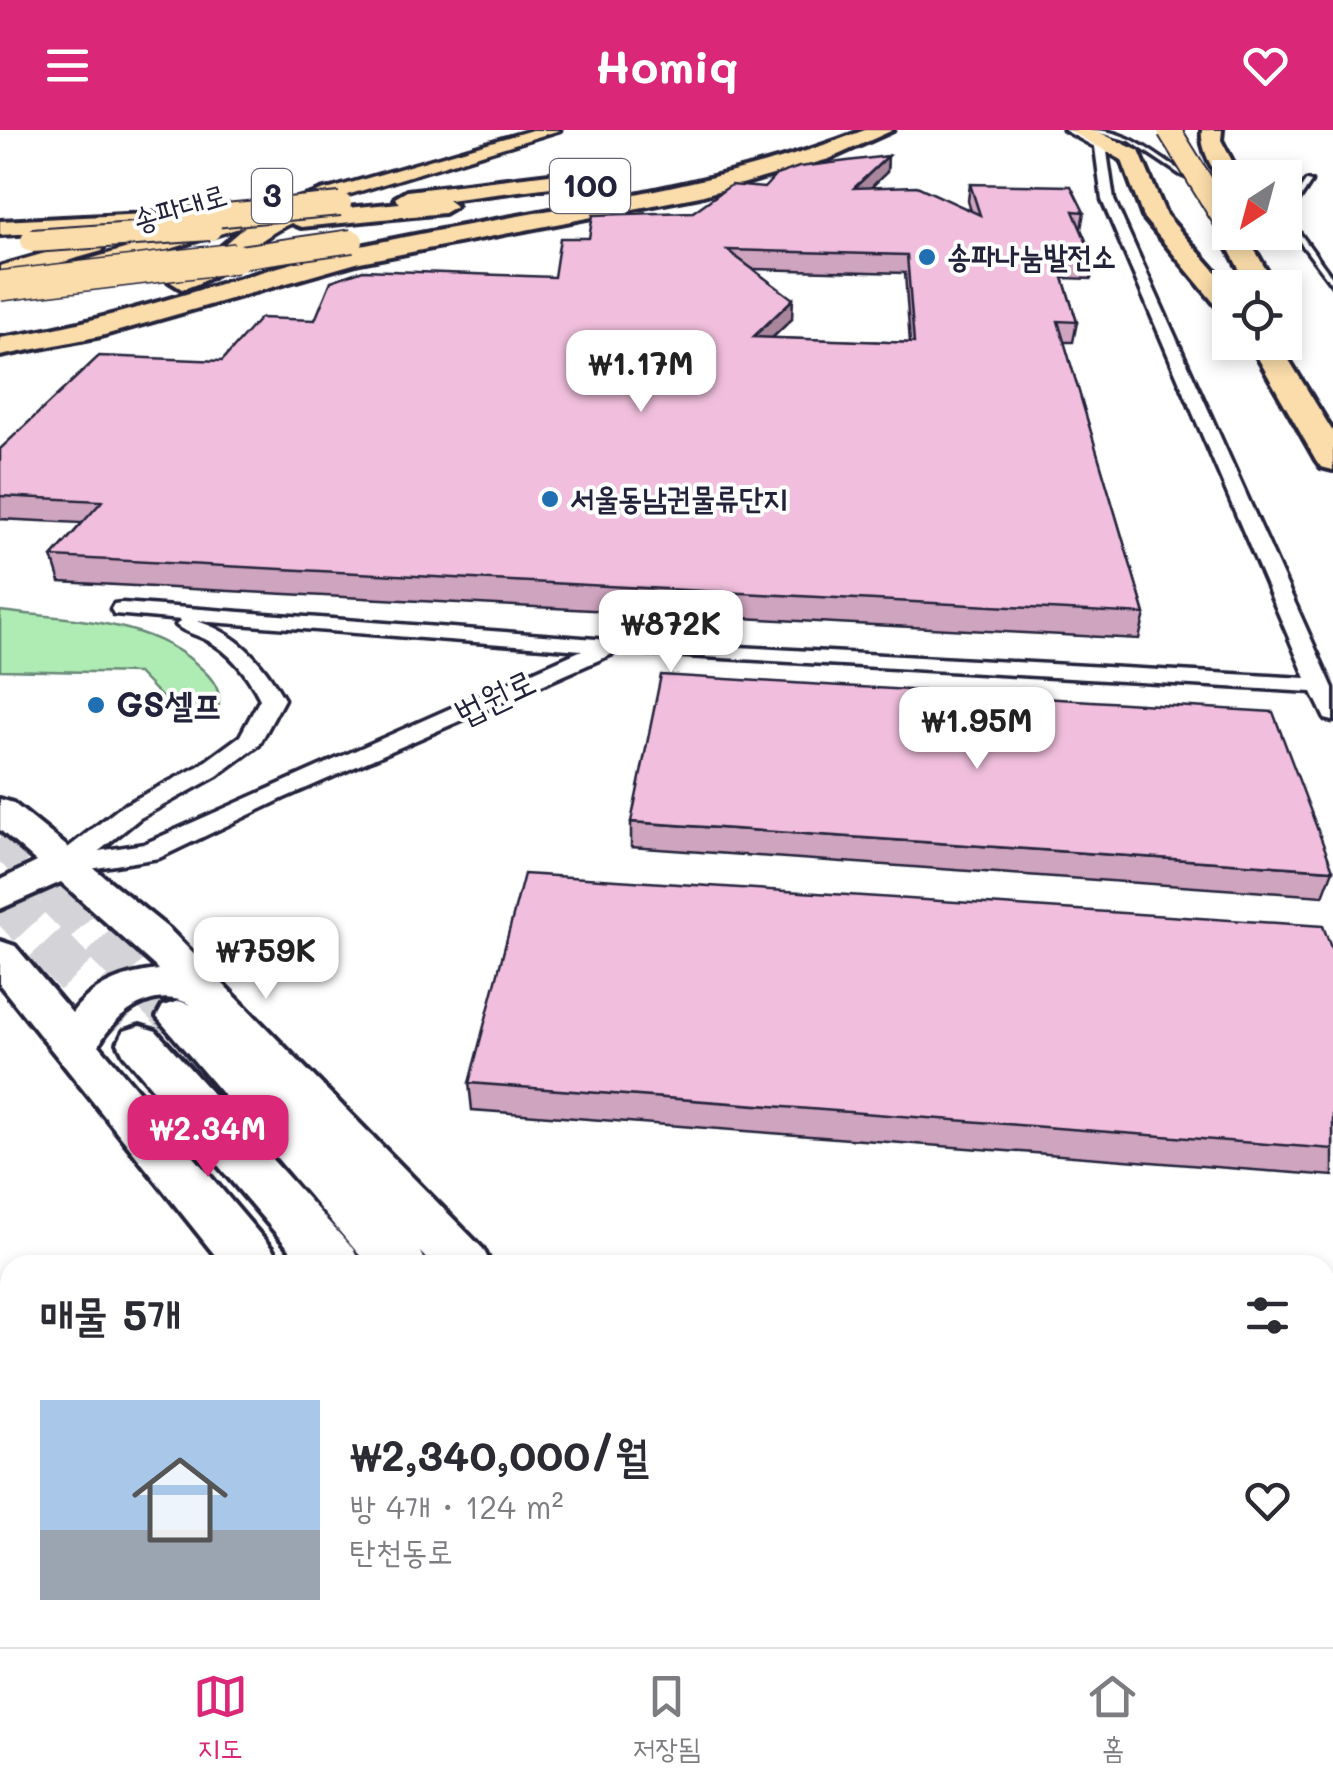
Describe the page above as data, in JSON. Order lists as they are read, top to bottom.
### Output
{
  "streets": {
    "highway": ["100"],
    "main road": ["3", "송파대로", "법원로"]
  },
  "crossings": [
    ["100", "송파대로"]
  ],
  "places": ["송파나눔발전소", "서울동남권물류단지", "GS셀프"],
  "north": "bottom left",
  "page": {
    "header": "Homiq",
    "price": [
      "₩1.17M",
      "₩872K",
      "₩1.95M",
      "₩759K",
      "₩2.34M"
    ],
    "heading": "매물 5개",
    "list": [
      {
        "name": "₩2,340,000/월",
        "note": "방 4개 · 124 m² · 탄천동로"
      }
    ],
    "tabs": ["지도", "저장됨", "홈"]
  }
}
